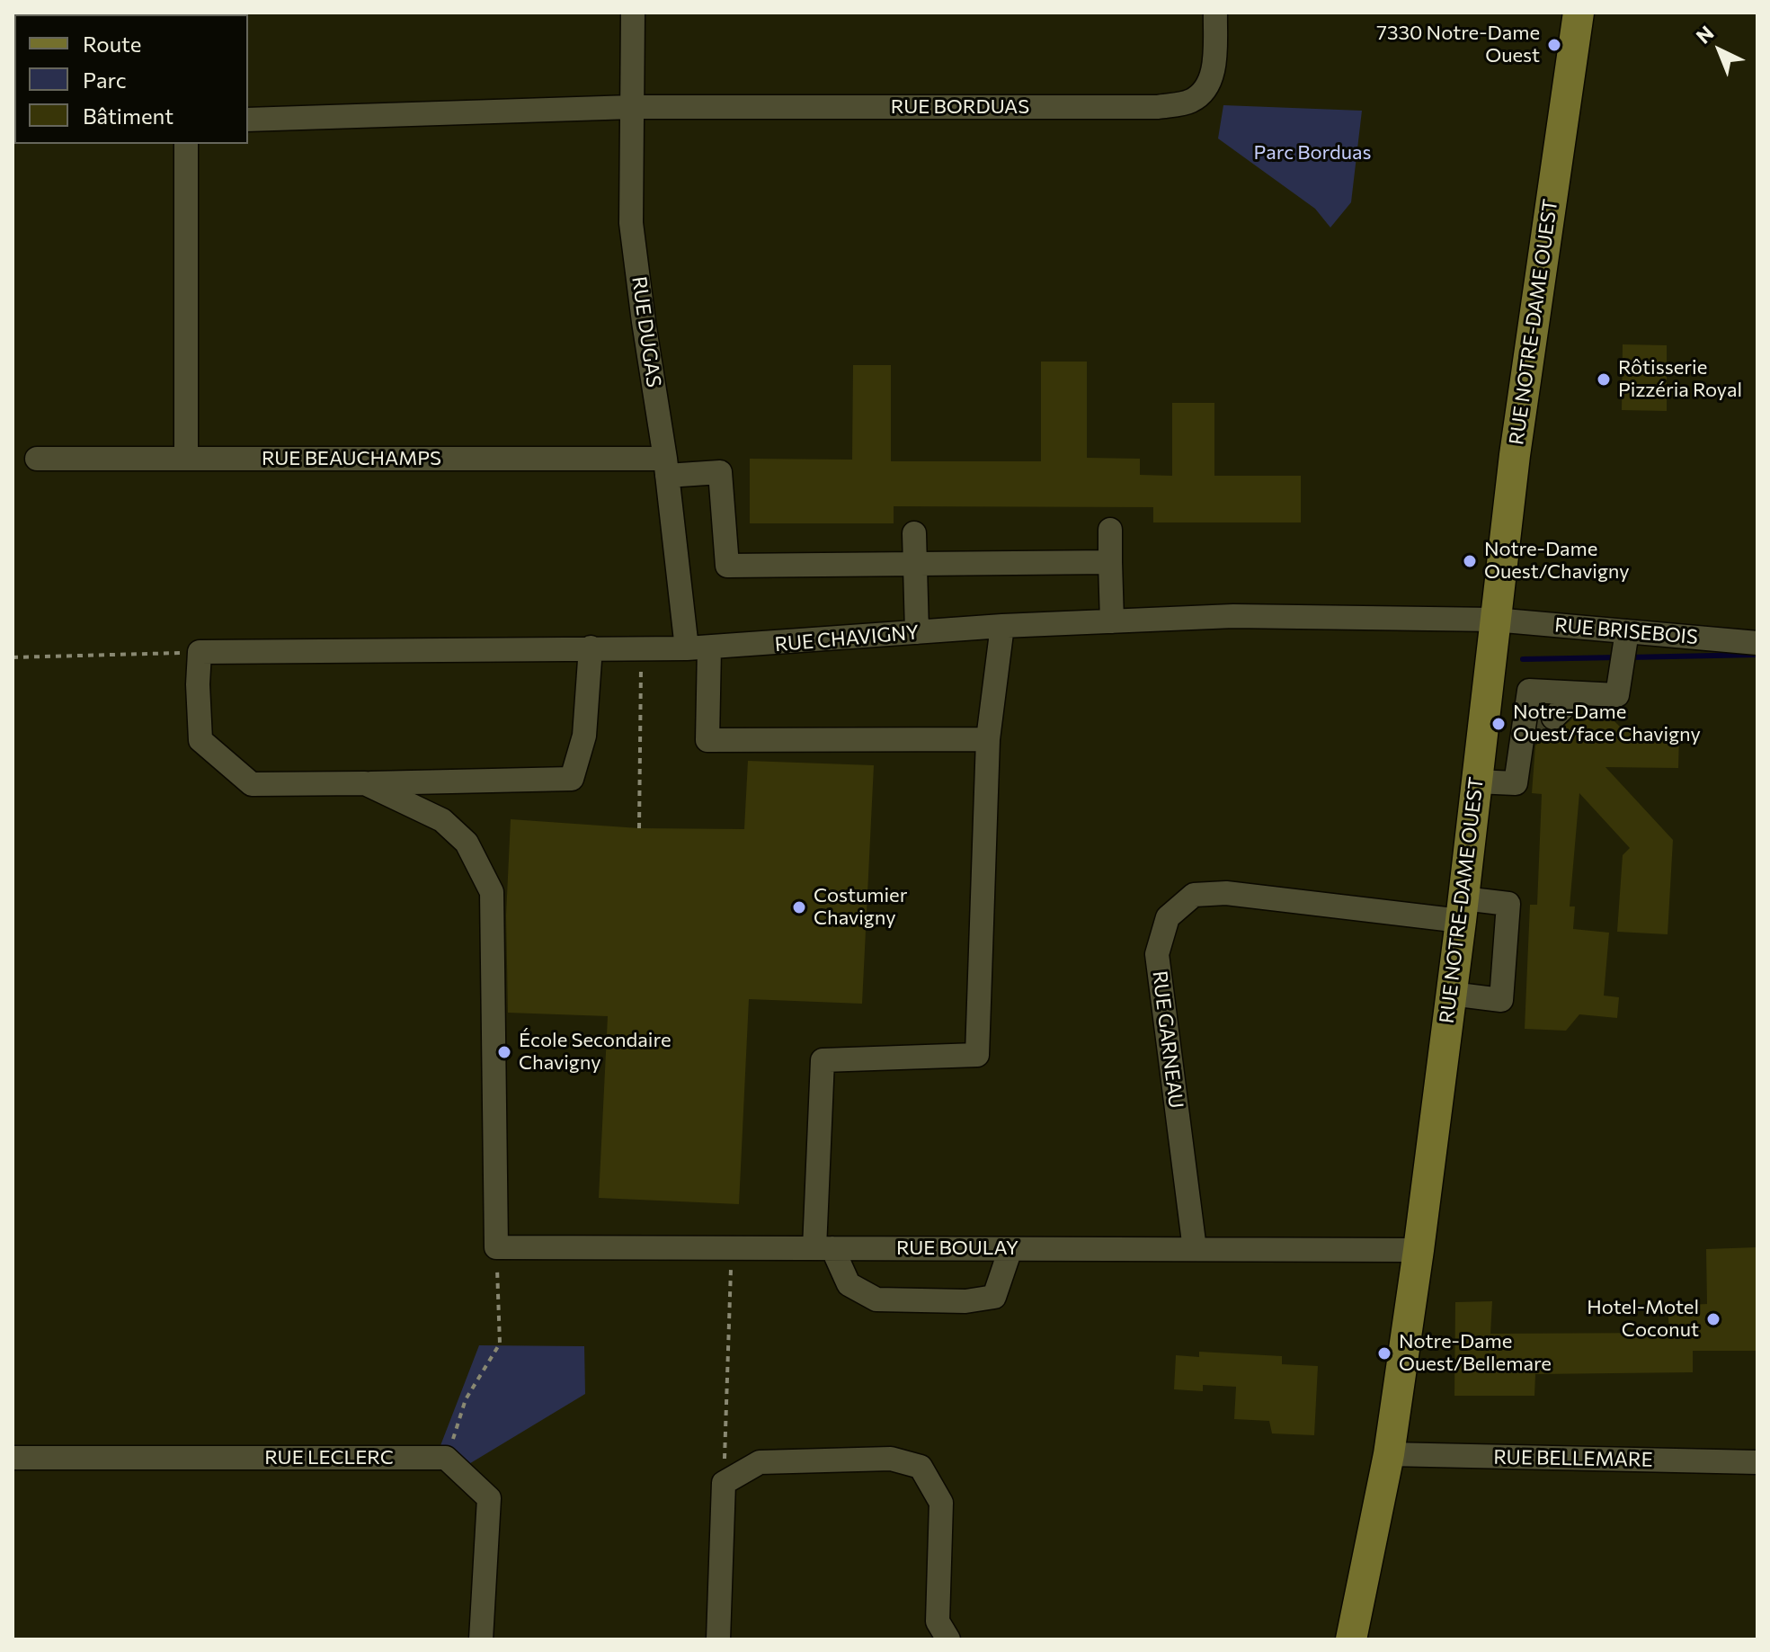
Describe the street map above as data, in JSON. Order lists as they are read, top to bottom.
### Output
{
  "streets": {
    "main road": ["RUE NOTRE-DAME OUEST"],
    "street": [
      "RUE BORDUAS",
      "RUE DUGAS",
      "RUE BEAUCHAMPS",
      "RUE BRISEBOIS",
      "RUE CHAVIGNY",
      "RUE GARNEAU",
      "RUE BOULAY",
      "RUE LECLERC",
      "RUE BELLEMARE"
    ]
  },
  "crossings": [
    ["RUE BORDUAS", "RUE DUGAS"],
    ["RUE NOTRE-DAME OUEST", "RUE BRISEBOIS"],
    ["RUE NOTRE-DAME OUEST", "RUE CHAVIGNY"],
    ["RUE NOTRE-DAME OUEST", "RUE GARNEAU"],
    ["RUE NOTRE-DAME OUEST", "RUE BOULAY"],
    ["RUE NOTRE-DAME OUEST", "RUE BELLEMARE"],
    ["RUE DUGAS", "RUE BEAUCHAMPS"],
    ["RUE DUGAS", "RUE CHAVIGNY"],
    ["RUE BRISEBOIS", "RUE CHAVIGNY"],
    ["RUE GARNEAU", "RUE BOULAY"]
  ],
  "parks": ["Parc Borduas"],
  "places": [
    "7330 Notre-Dame Ouest",
    "Rôtisserie Pizzéria Royal",
    "Notre-Dame Ouest/Chavigny",
    "Notre-Dame Ouest/face Chavigny",
    "Costumier Chavigny",
    "École Secondaire Chavigny",
    "Hotel-Motel Coconut",
    "Notre-Dame Ouest/Bellemare"
  ],
  "legend": ["Route", "Parc", "Bâtiment"],
  "north": "top left"
}
